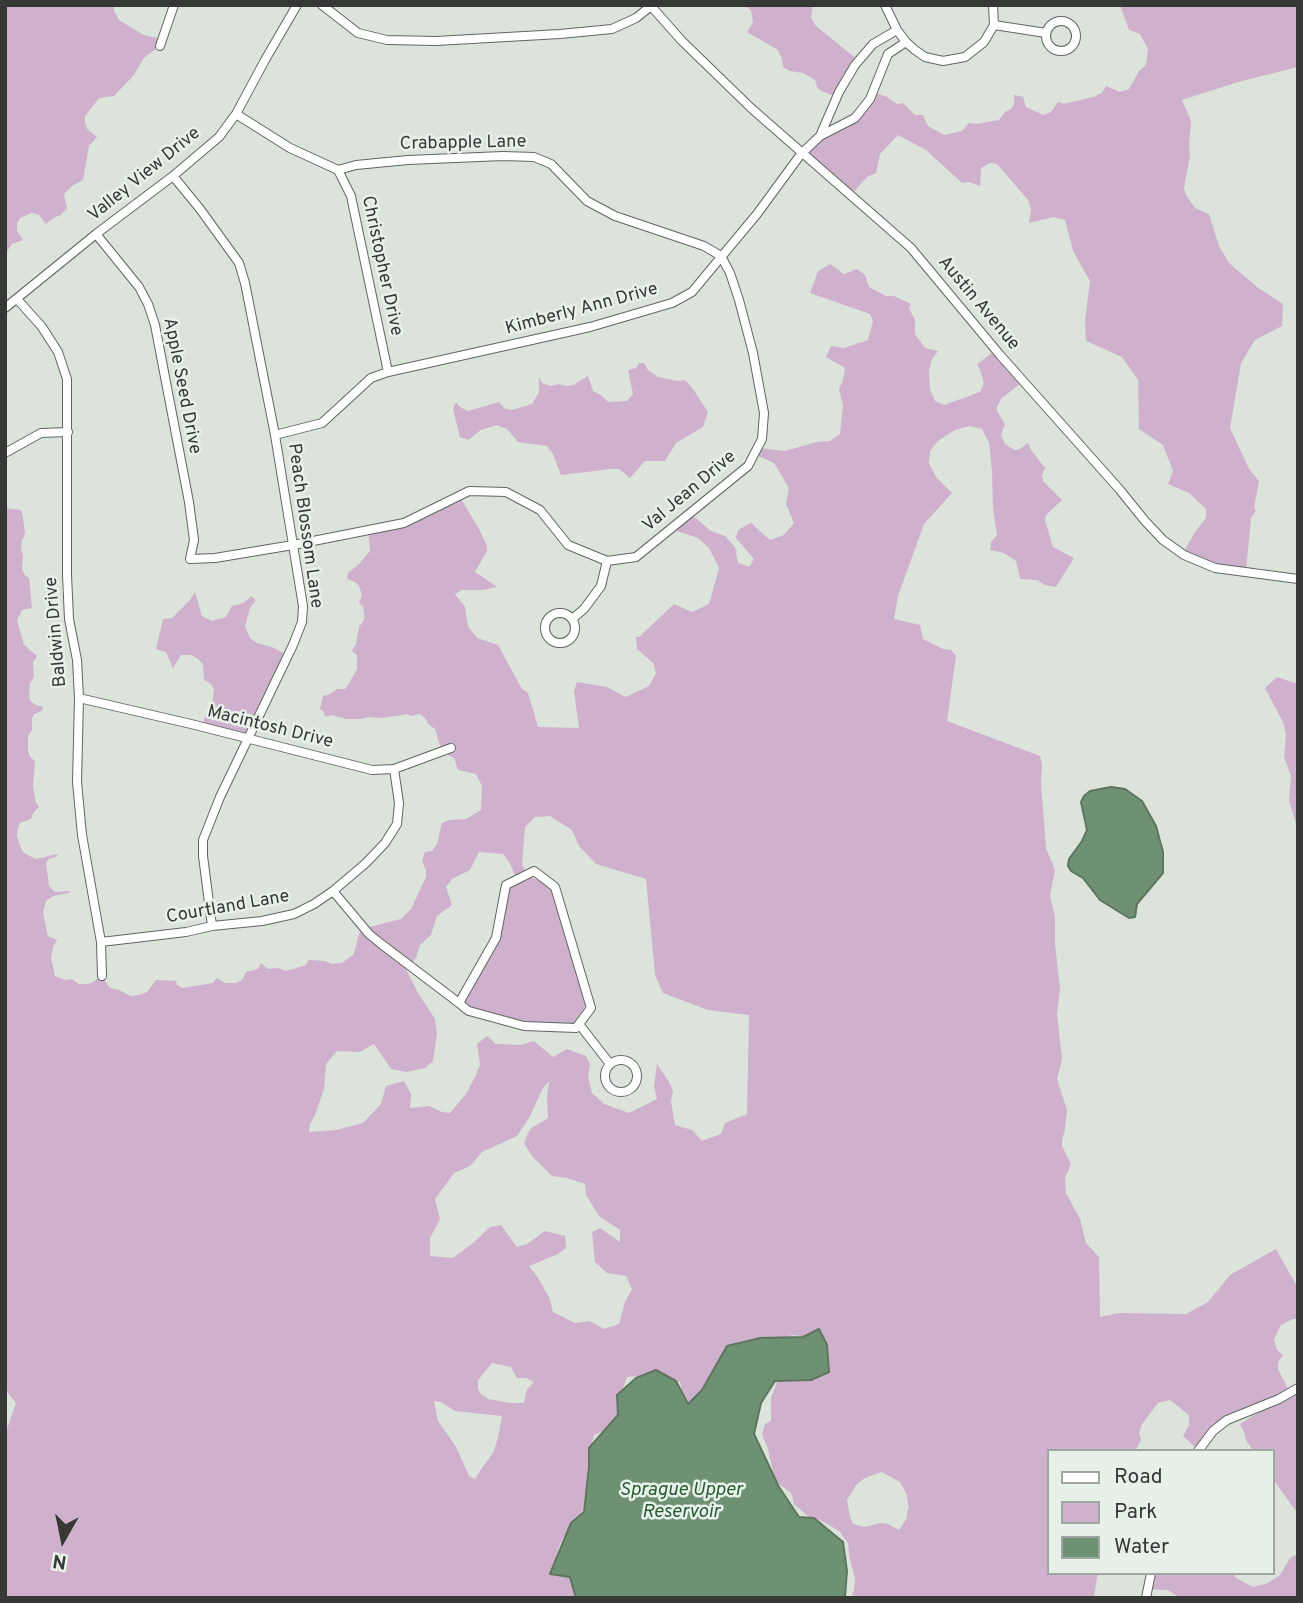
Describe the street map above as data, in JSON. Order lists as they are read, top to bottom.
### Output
{
  "streets": {
    "street": [
      "Crabapple Lane",
      "Valley View Drive",
      "Christopher Drive",
      "Austin Avenue",
      "Kimberly Ann Drive",
      "Apple Seed Drive",
      "Val Jean Drive",
      "Peach Blossom Lane",
      "Baldwin Drive",
      "Macintosh Drive",
      "Courtland Lane"
    ]
  },
  "crossings": [
    ["Crabapple Lane", "Christopher Drive"],
    ["Crabapple Lane", "Kimberly Ann Drive"],
    ["Crabapple Lane", "Val Jean Drive"],
    ["Valley View Drive", "Apple Seed Drive"],
    ["Valley View Drive", "Peach Blossom Lane"],
    ["Valley View Drive", "Baldwin Drive"],
    ["Christopher Drive", "Kimberly Ann Drive"],
    ["Austin Avenue", "Kimberly Ann Drive"],
    ["Kimberly Ann Drive", "Val Jean Drive"],
    ["Kimberly Ann Drive", "Peach Blossom Lane"],
    ["Apple Seed Drive", "Peach Blossom Lane"],
    ["Peach Blossom Lane", "Macintosh Drive"],
    ["Peach Blossom Lane", "Courtland Lane"],
    ["Baldwin Drive", "Macintosh Drive"],
    ["Baldwin Drive", "Courtland Lane"],
    ["Macintosh Drive", "Courtland Lane"]
  ],
  "water": ["Sprague Upper Reservoir"],
  "legend": ["Road", "Park", "Water"],
  "north": "bottom"
}
